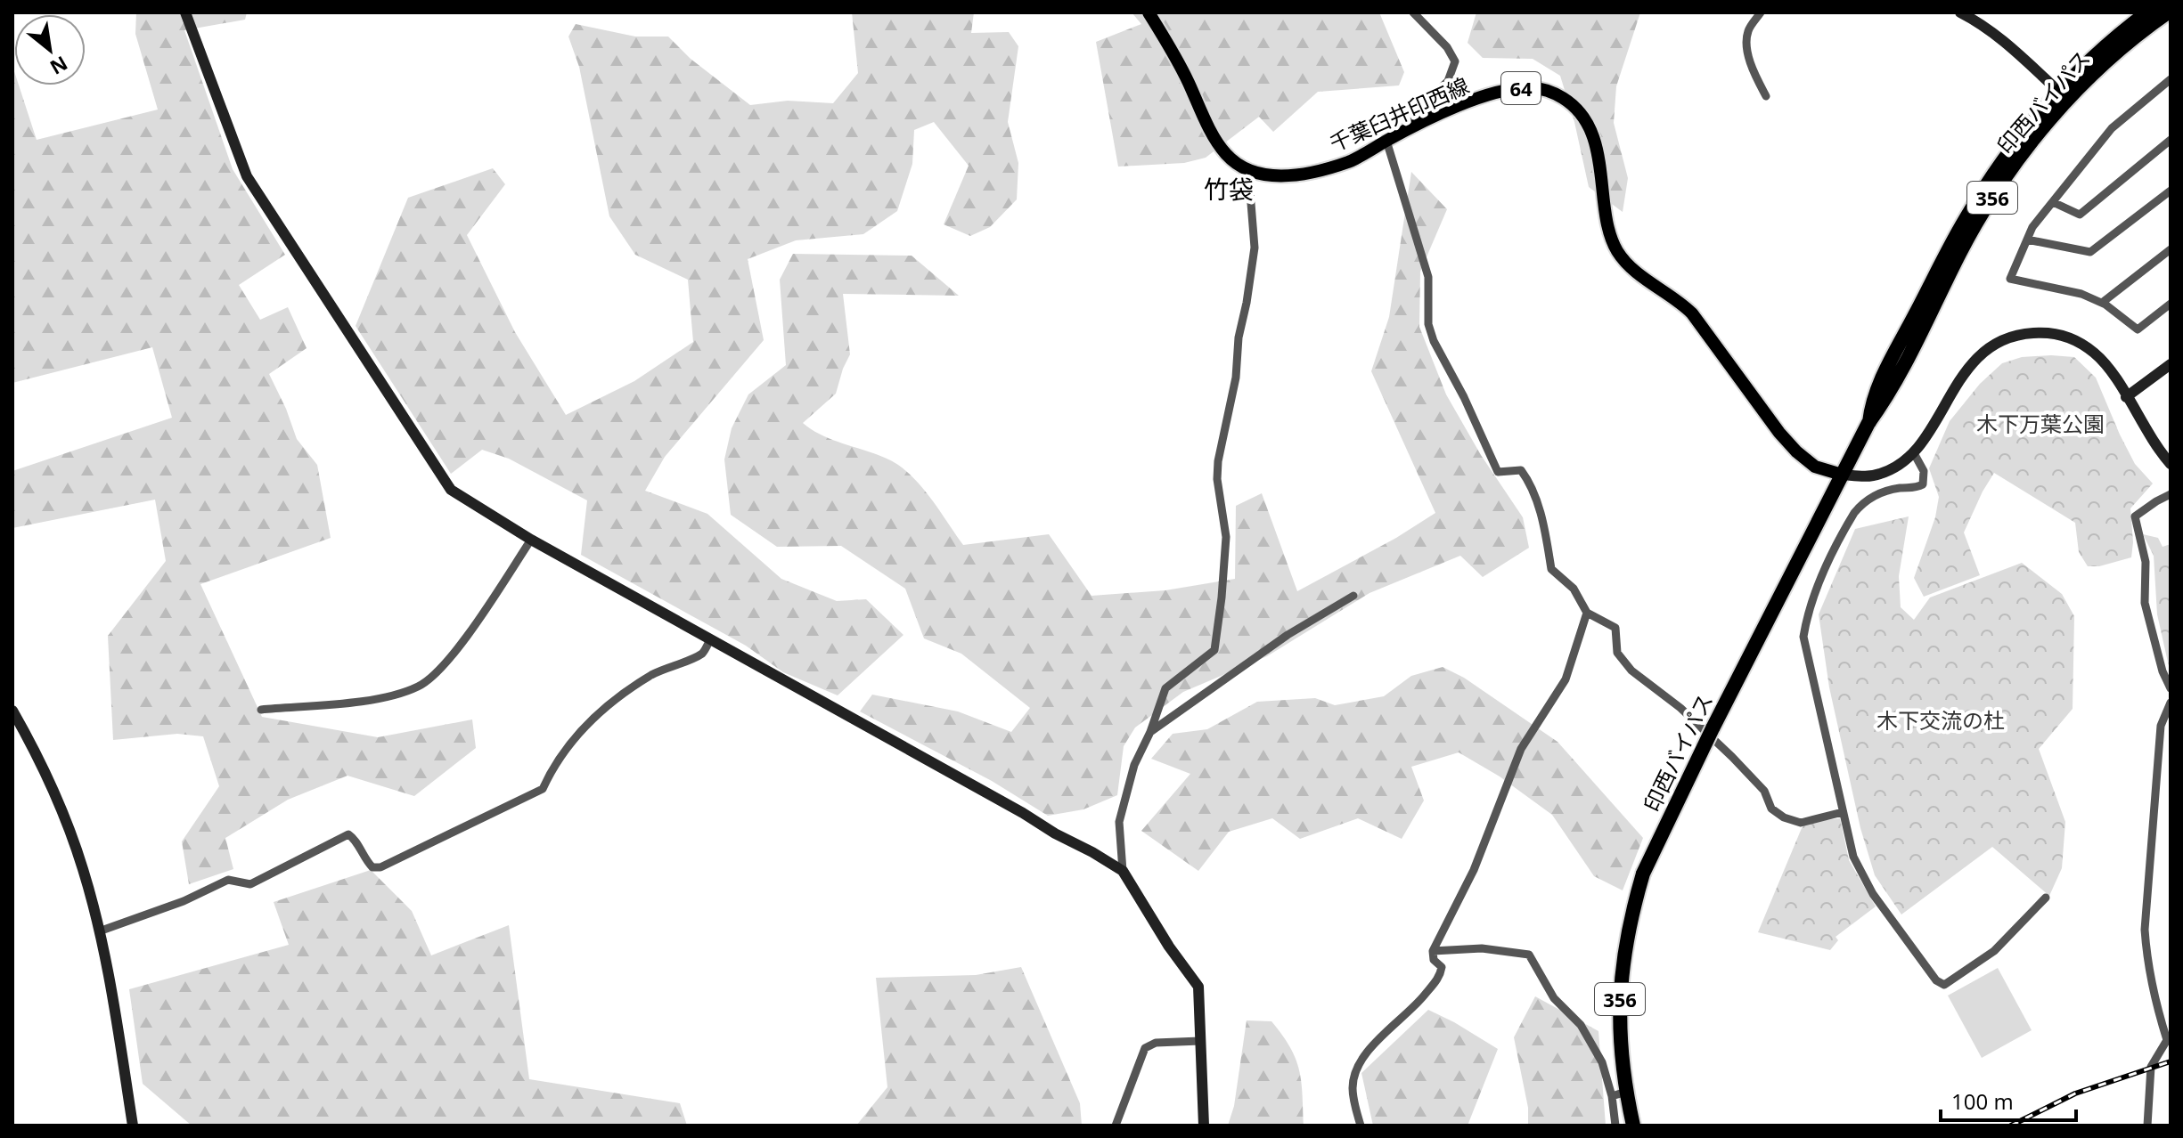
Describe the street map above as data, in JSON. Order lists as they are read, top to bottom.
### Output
{
  "streets": {
    "highway": ["印西バイパス", "356"],
    "main road": ["64", "千葉臼井印西線"]
  },
  "crossings": [
    ["印西バイパス", "千葉臼井印西線"]
  ],
  "districts": ["竹袋"],
  "parks": ["木下万葉公園", "木下交流の杜"],
  "scale_bar": "100 m",
  "north": "bottom right"
}
